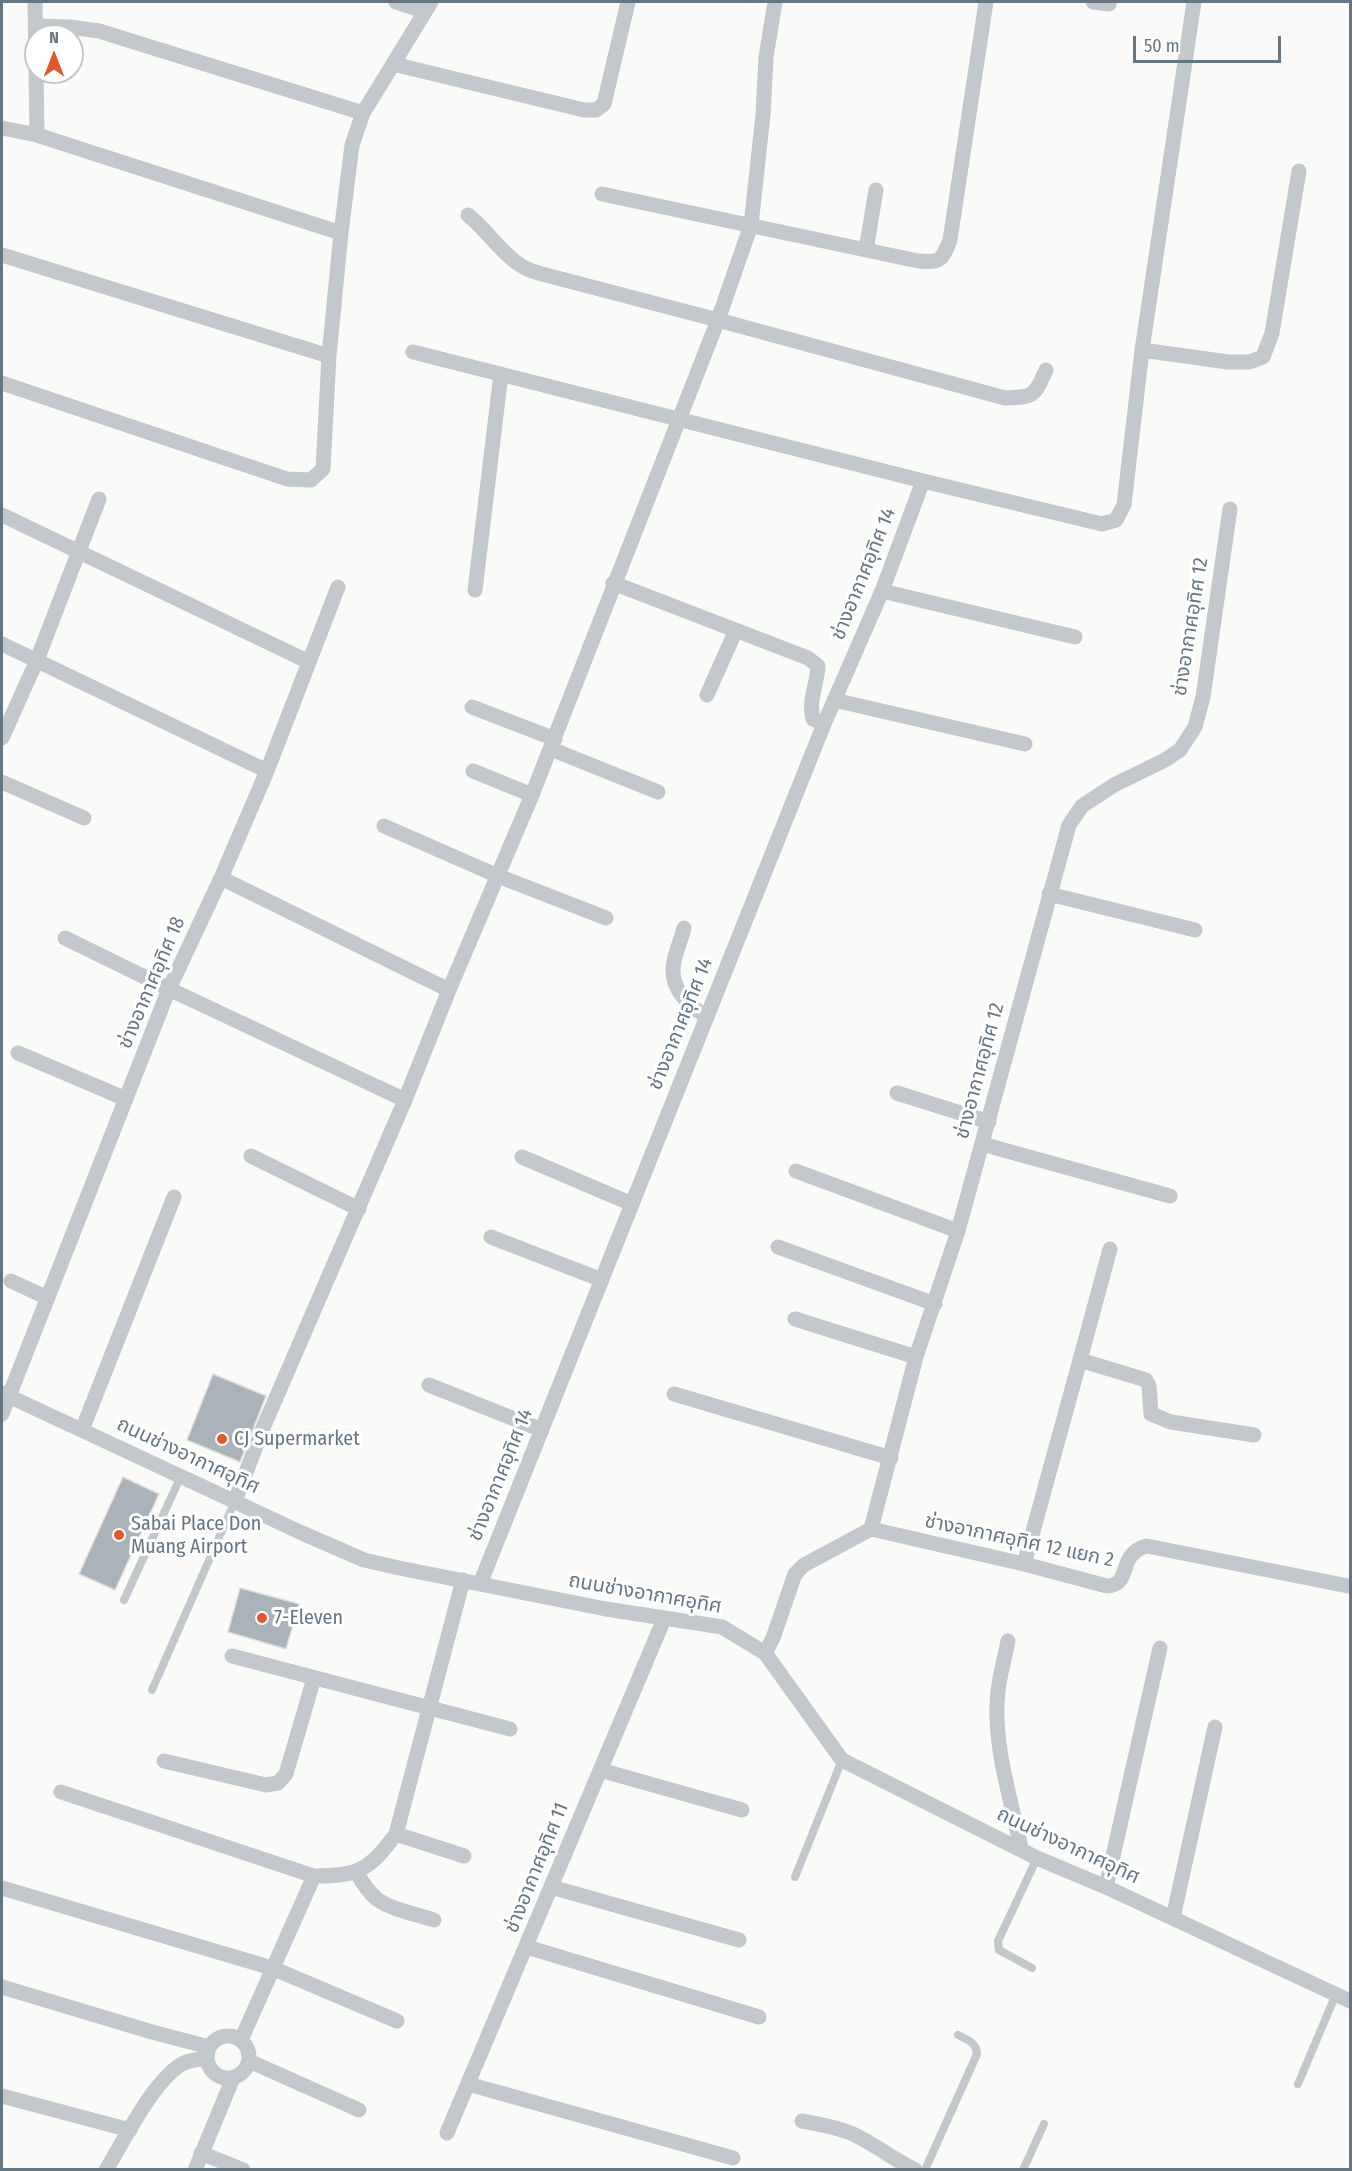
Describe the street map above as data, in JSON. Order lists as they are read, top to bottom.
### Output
{
  "streets": {
    "street": [
      "ช่างอากาศอุทิศ 14",
      "ช่างอากาศอุทิศ 12",
      "ช่างอากาศอุทิศ 18",
      "ถนนช่างอากาศอุทิศ",
      "ช่างอากาศอุทิศ 12 แยก 2",
      "ช่างอากาศอุทิศ 11"
    ]
  },
  "crossings": [
    ["ช่างอากาศอุทิศ 14", "ถนนช่างอากาศอุทิศ"],
    ["ช่างอากาศอุทิศ 12", "ช่างอากาศอุทิศ 12 แยก 2"],
    ["ช่างอากาศอุทิศ 18", "ถนนช่างอากาศอุทิศ"],
    ["ถนนช่างอากาศอุทิศ", "ช่างอากาศอุทิศ 11"]
  ],
  "places": ["CJ Supermarket", "Sabai Place Don Muang Airport", "7-Eleven"],
  "scale_bar": "50 m",
  "north": "top"
}
